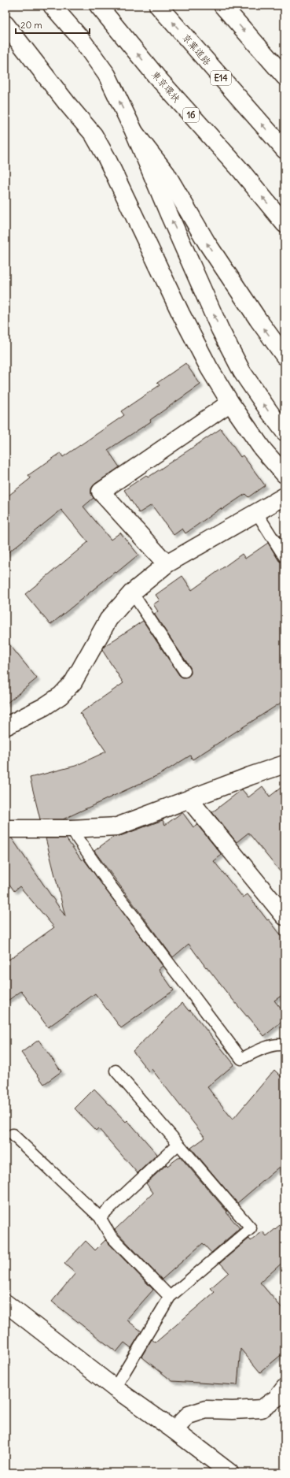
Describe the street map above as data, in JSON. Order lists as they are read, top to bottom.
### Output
{
  "streets": {
    "main road": [
      "京葉道路",
      "E14",
      "東京環状",
      "16"
    ]
  },
  "scale_bar": "20 m"
}
